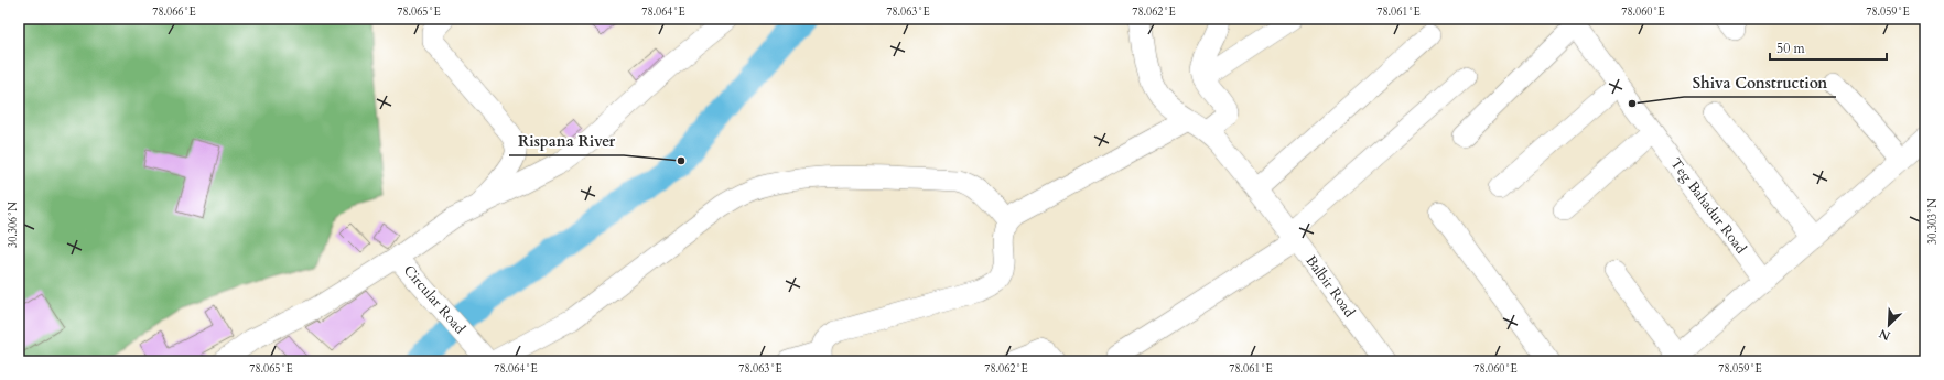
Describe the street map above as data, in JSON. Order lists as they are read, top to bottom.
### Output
{
  "streets": {
    "street": ["Teg Bahadur Road", "Balbir Road", "Circular Road"]
  },
  "places": ["Shiva Construction", "Rispana River"],
  "scale_bar": "50 m",
  "north": "bottom left",
  "coordinates": [
    "78.066°E",
    "78.065°E",
    "78.064°E",
    "78.063°E",
    "78.062°E",
    "78.061°E",
    "78.060°E",
    "78.059°E",
    "30.303°N",
    "30.306°N"
  ]
}
